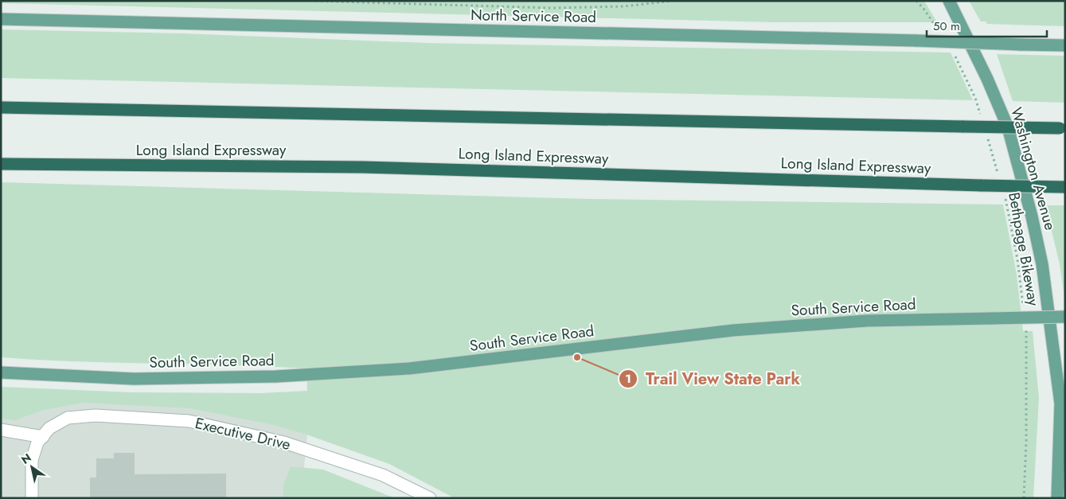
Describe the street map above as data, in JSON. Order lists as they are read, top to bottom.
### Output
{
  "streets": {
    "highway": ["Long Island Expressway"],
    "main road": ["North Service Road", "Washington Avenue", "South Service Road"],
    "street": ["Executive Drive"],
    "path": ["Bethpage Bikeway"]
  },
  "places": ["Trail View State Park"],
  "scale_bar": "50 m",
  "north": "top left"
}
